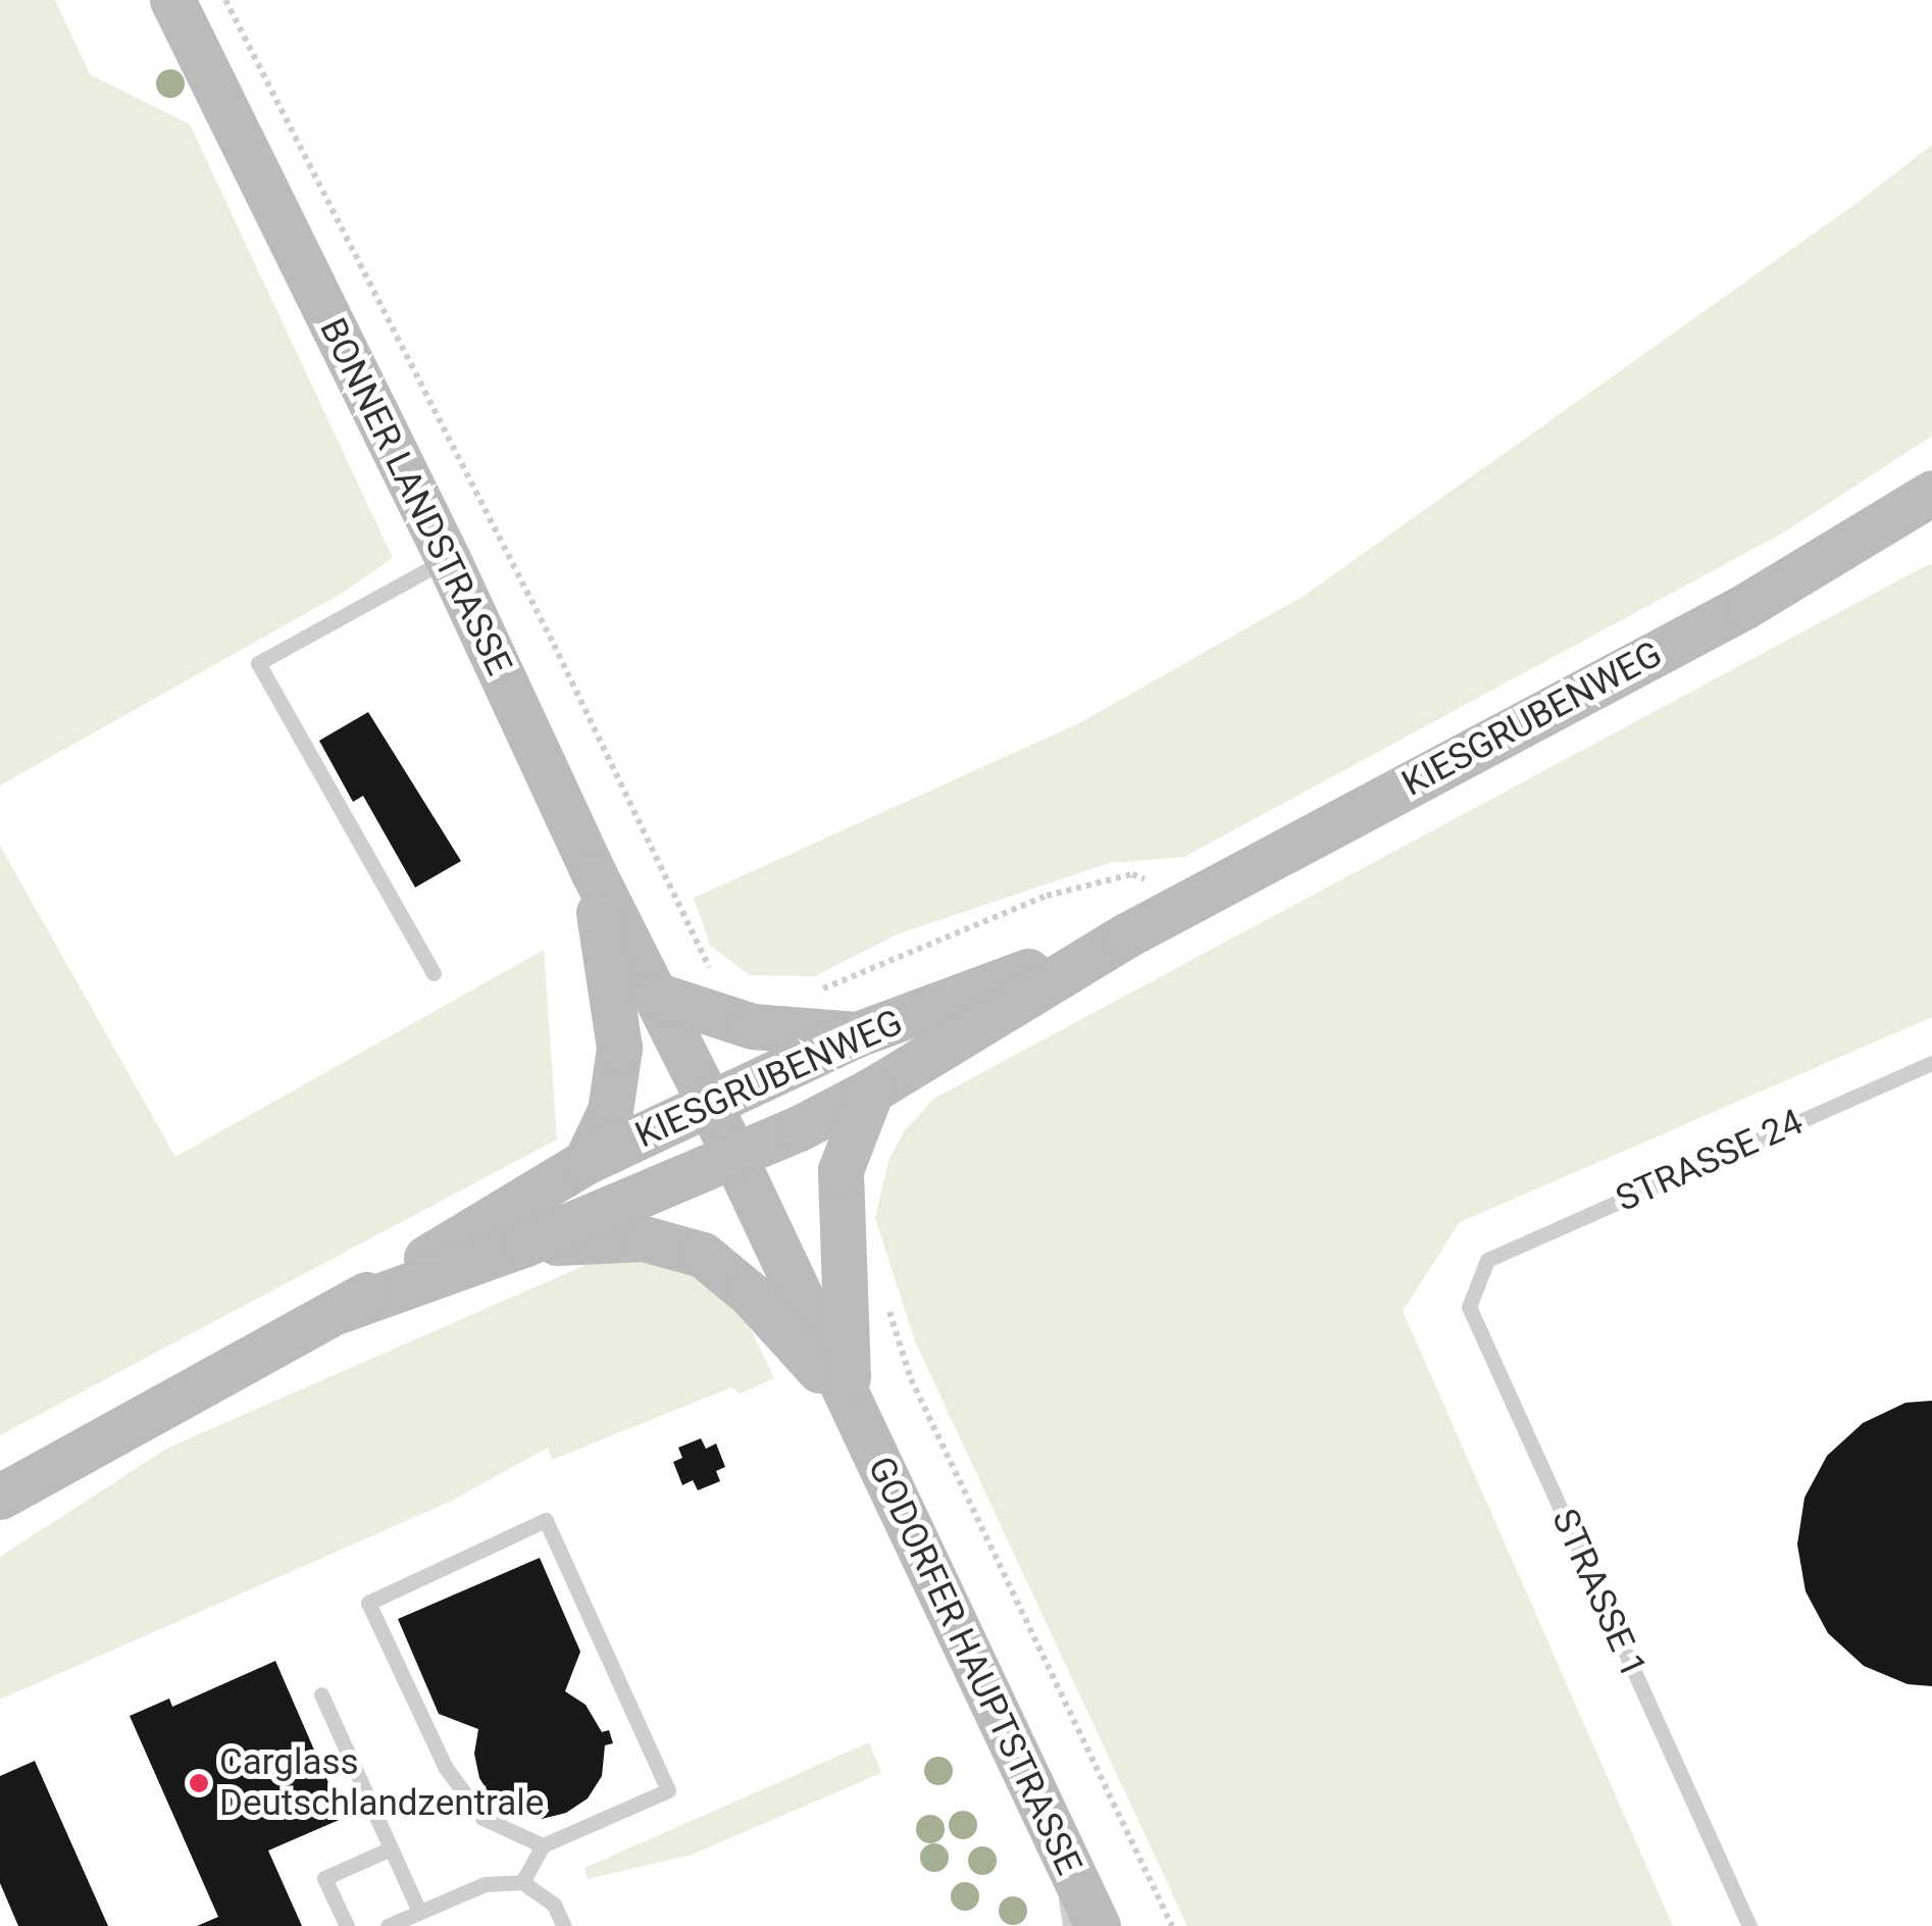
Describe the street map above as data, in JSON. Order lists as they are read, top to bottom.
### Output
{
  "streets": {
    "main road": ["BONNER LANDSTRASSE", "KIESGRUBENWEG", "GODORFER HAUPTSTRASSE"],
    "lane": ["STRASSE 24", "STRASSE 1"]
  },
  "crossings": [
    ["BONNER LANDSTRASSE", "KIESGRUBENWEG"],
    ["BONNER LANDSTRASSE", "GODORFER HAUPTSTRASSE"],
    ["KIESGRUBENWEG", "GODORFER HAUPTSTRASSE"],
    ["STRASSE 24", "STRASSE 1"]
  ],
  "places": ["Carglass Deutschlandzentrale"]
}
